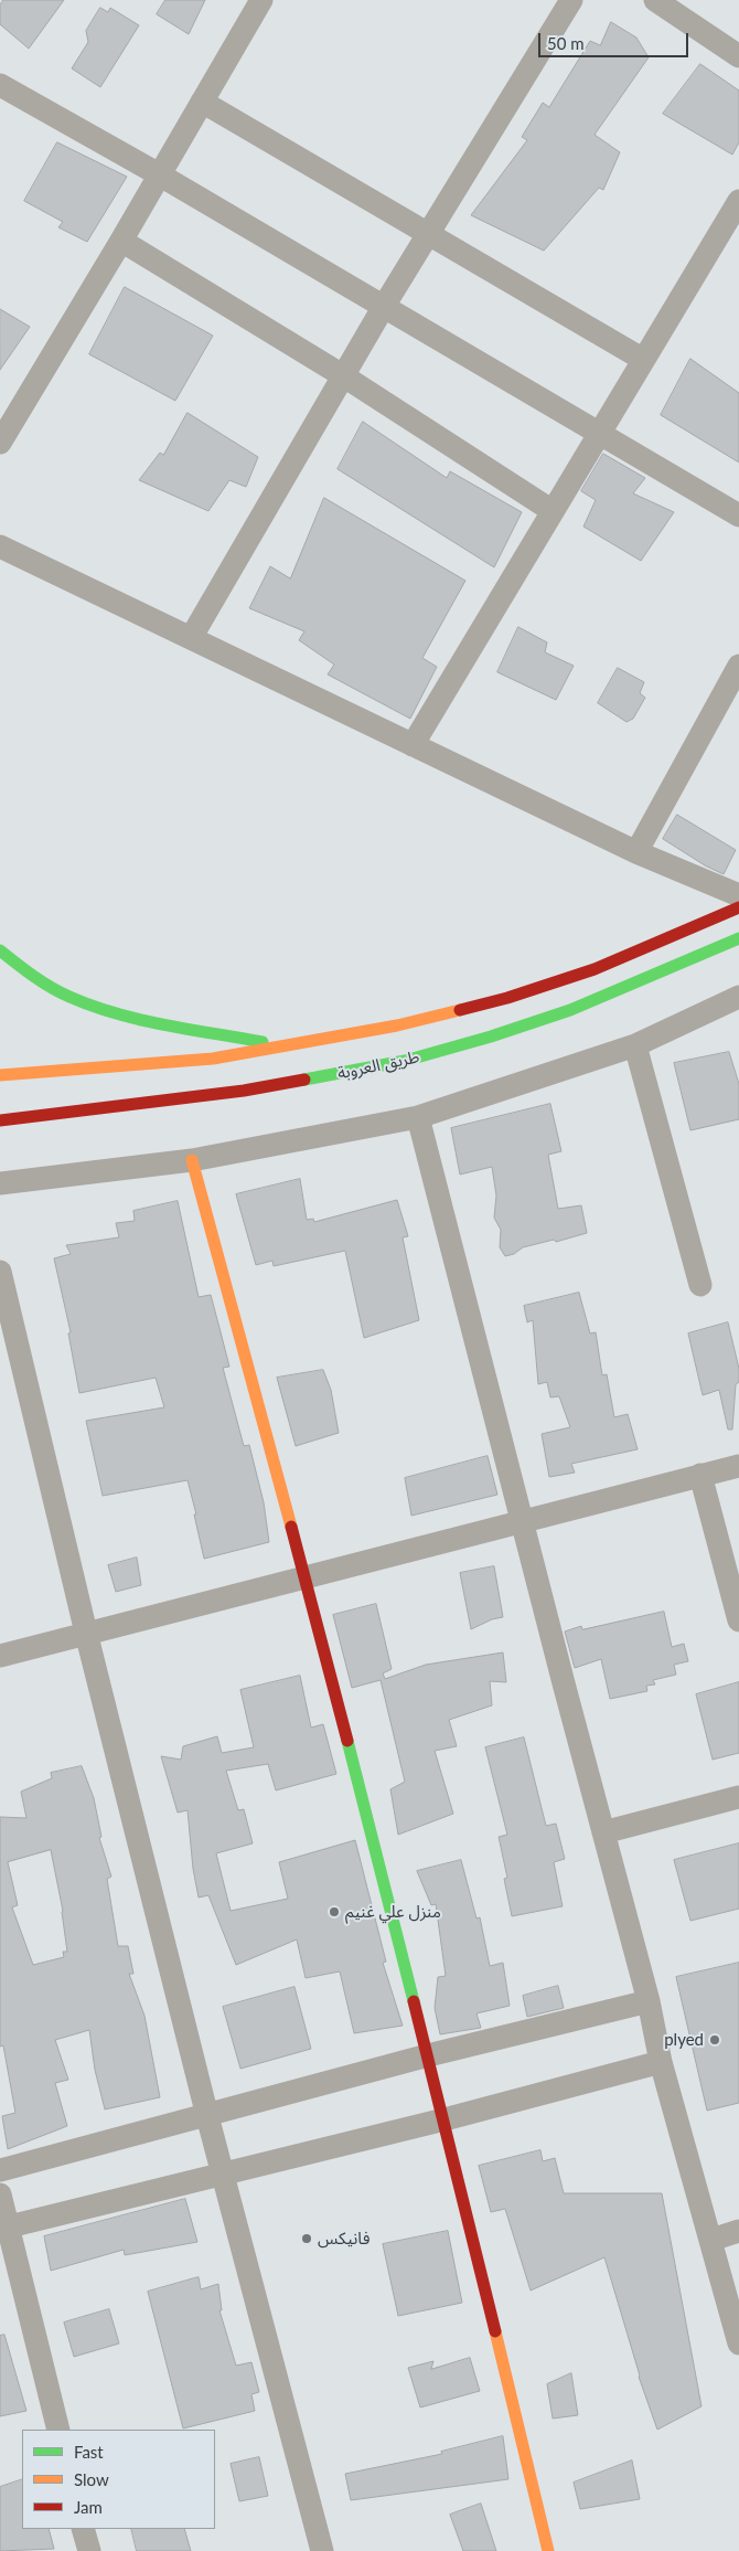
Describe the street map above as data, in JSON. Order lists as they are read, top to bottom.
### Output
{
  "streets": {
    "main road": ["طريق العروبة"]
  },
  "places": ["منزل علي غنيم", "plyed", "فانيكس"],
  "legend": ["Fast", "Slow", "Jam"],
  "scale_bar": "50 m"
}
